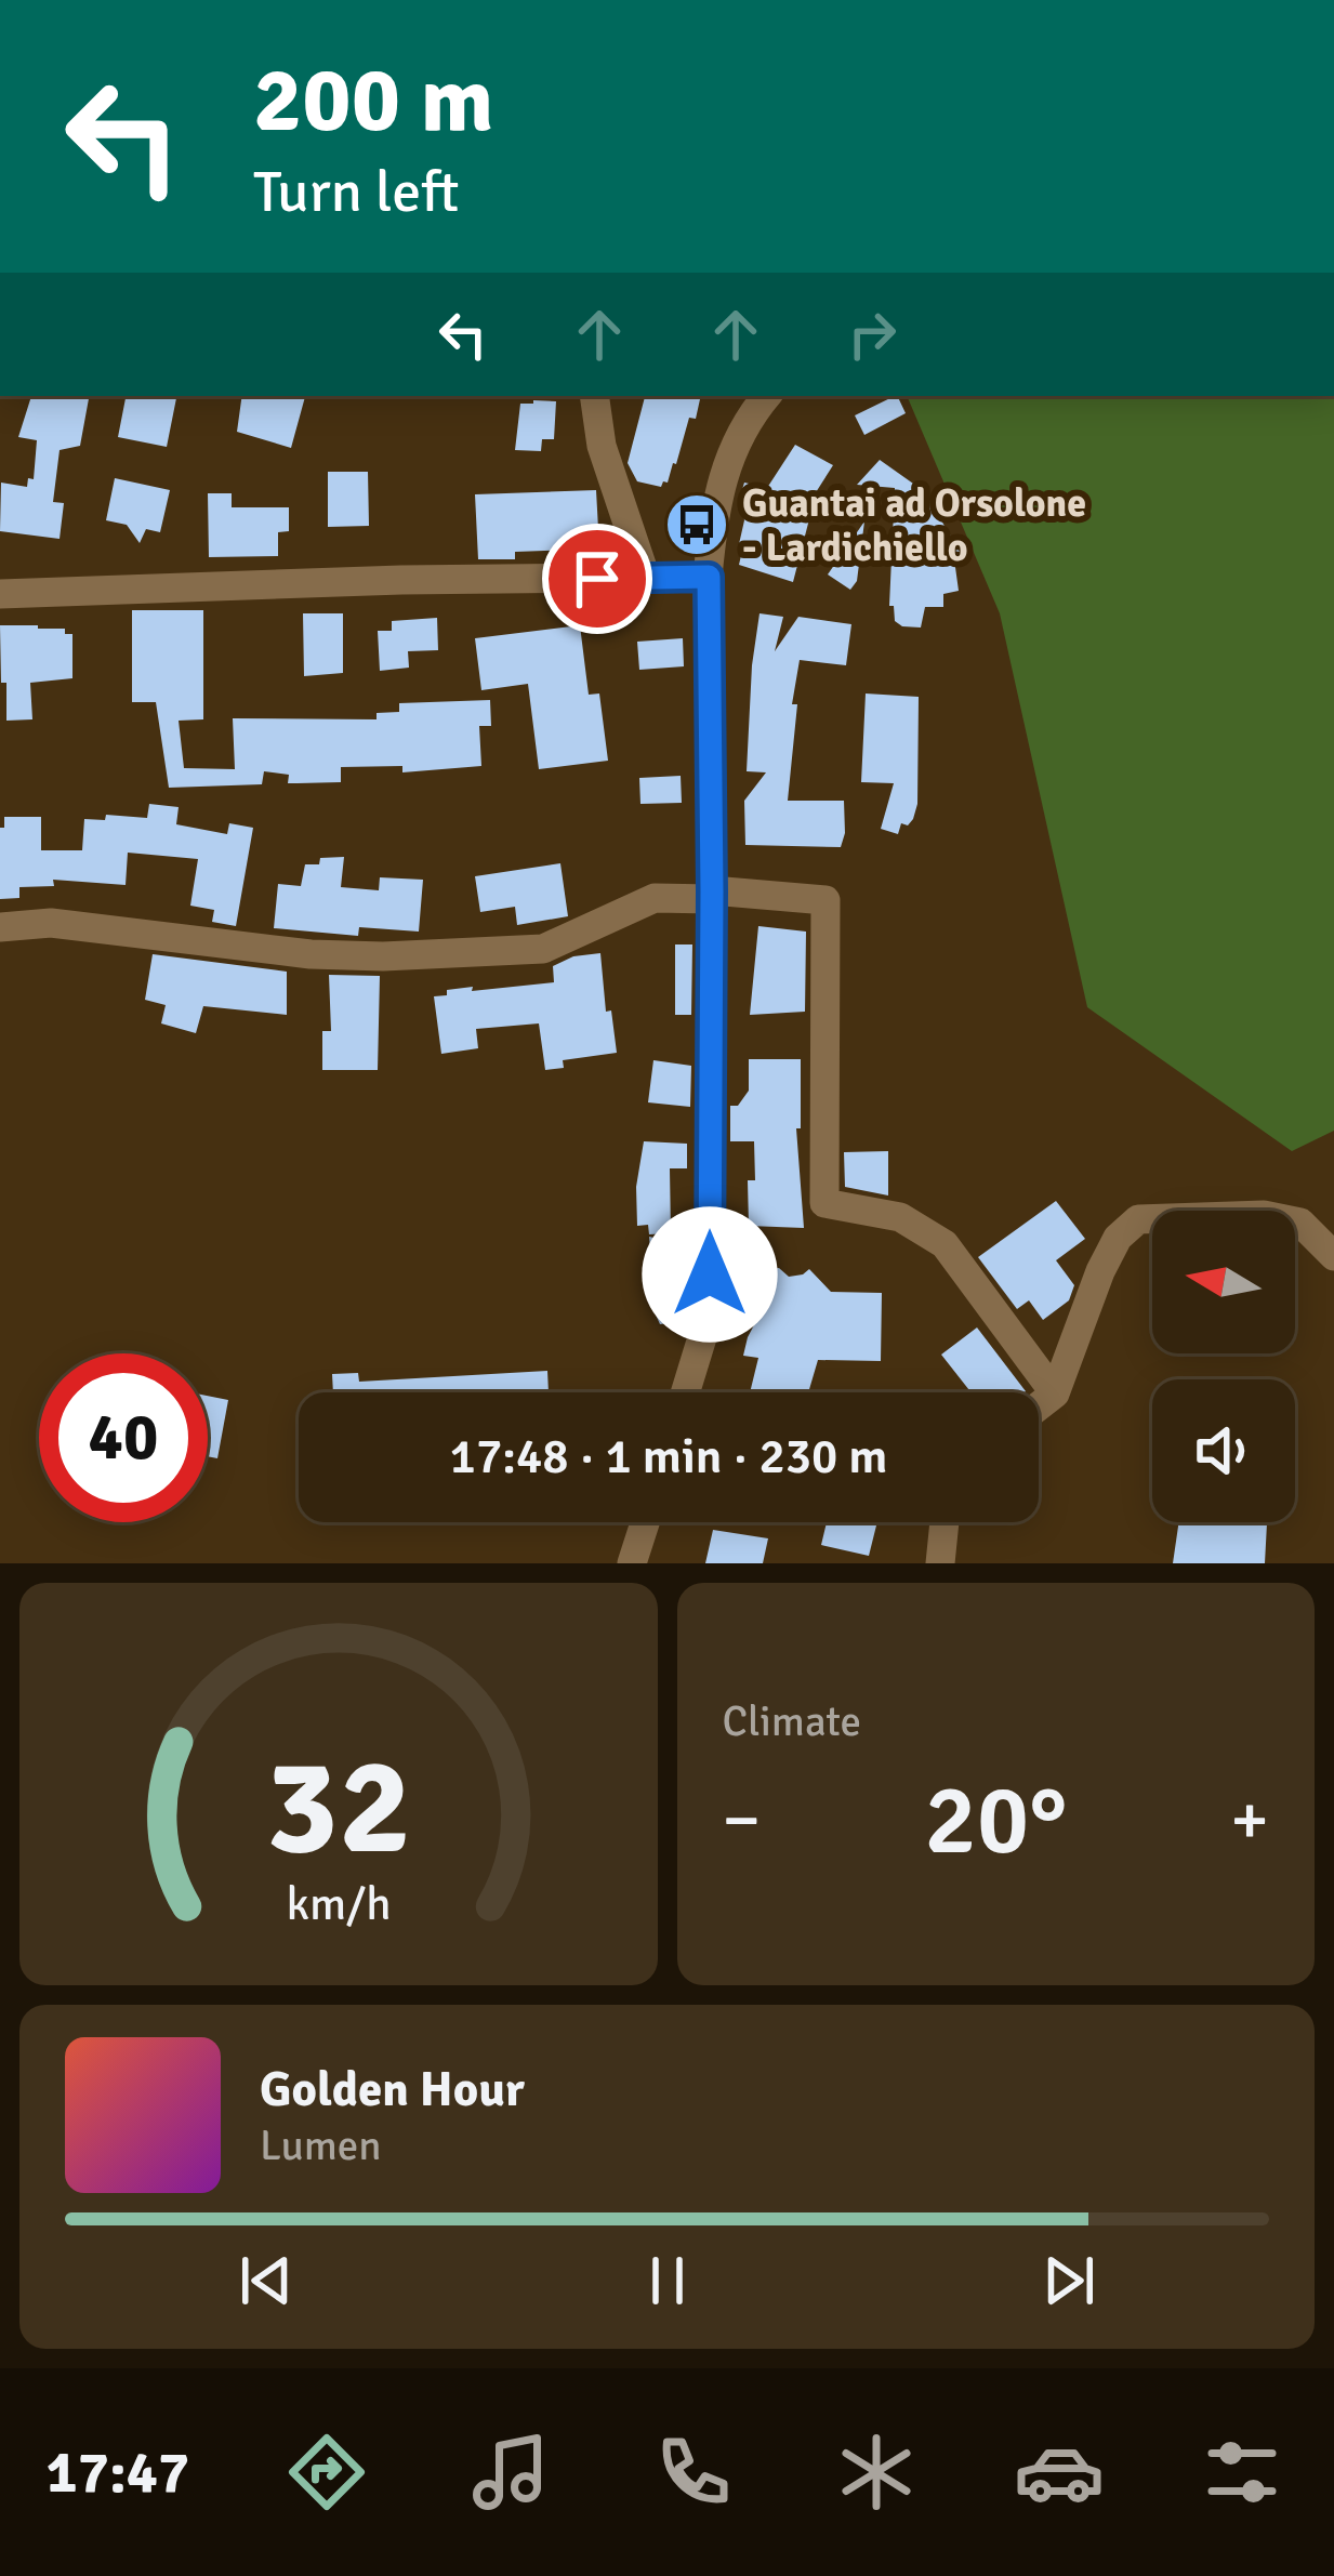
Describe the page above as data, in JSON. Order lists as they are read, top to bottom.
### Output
{
  "places": {
    "bus stop": ["Guantai ad Orsolone - Lardichiello"]
  },
  "north": "left",
  "page": {
    "turn": ["200 m", "Turn left"],
    "limit": "40",
    "trip": "17:48 · 1 min · 230 m",
    "tile": "Climate",
    "heat": ["−", "20°", "+"],
    "song": ["Golden Hour", "Lumen"],
    "tabs": "17:47",
    "gauge": ["32", "km/h"]
  }
}
